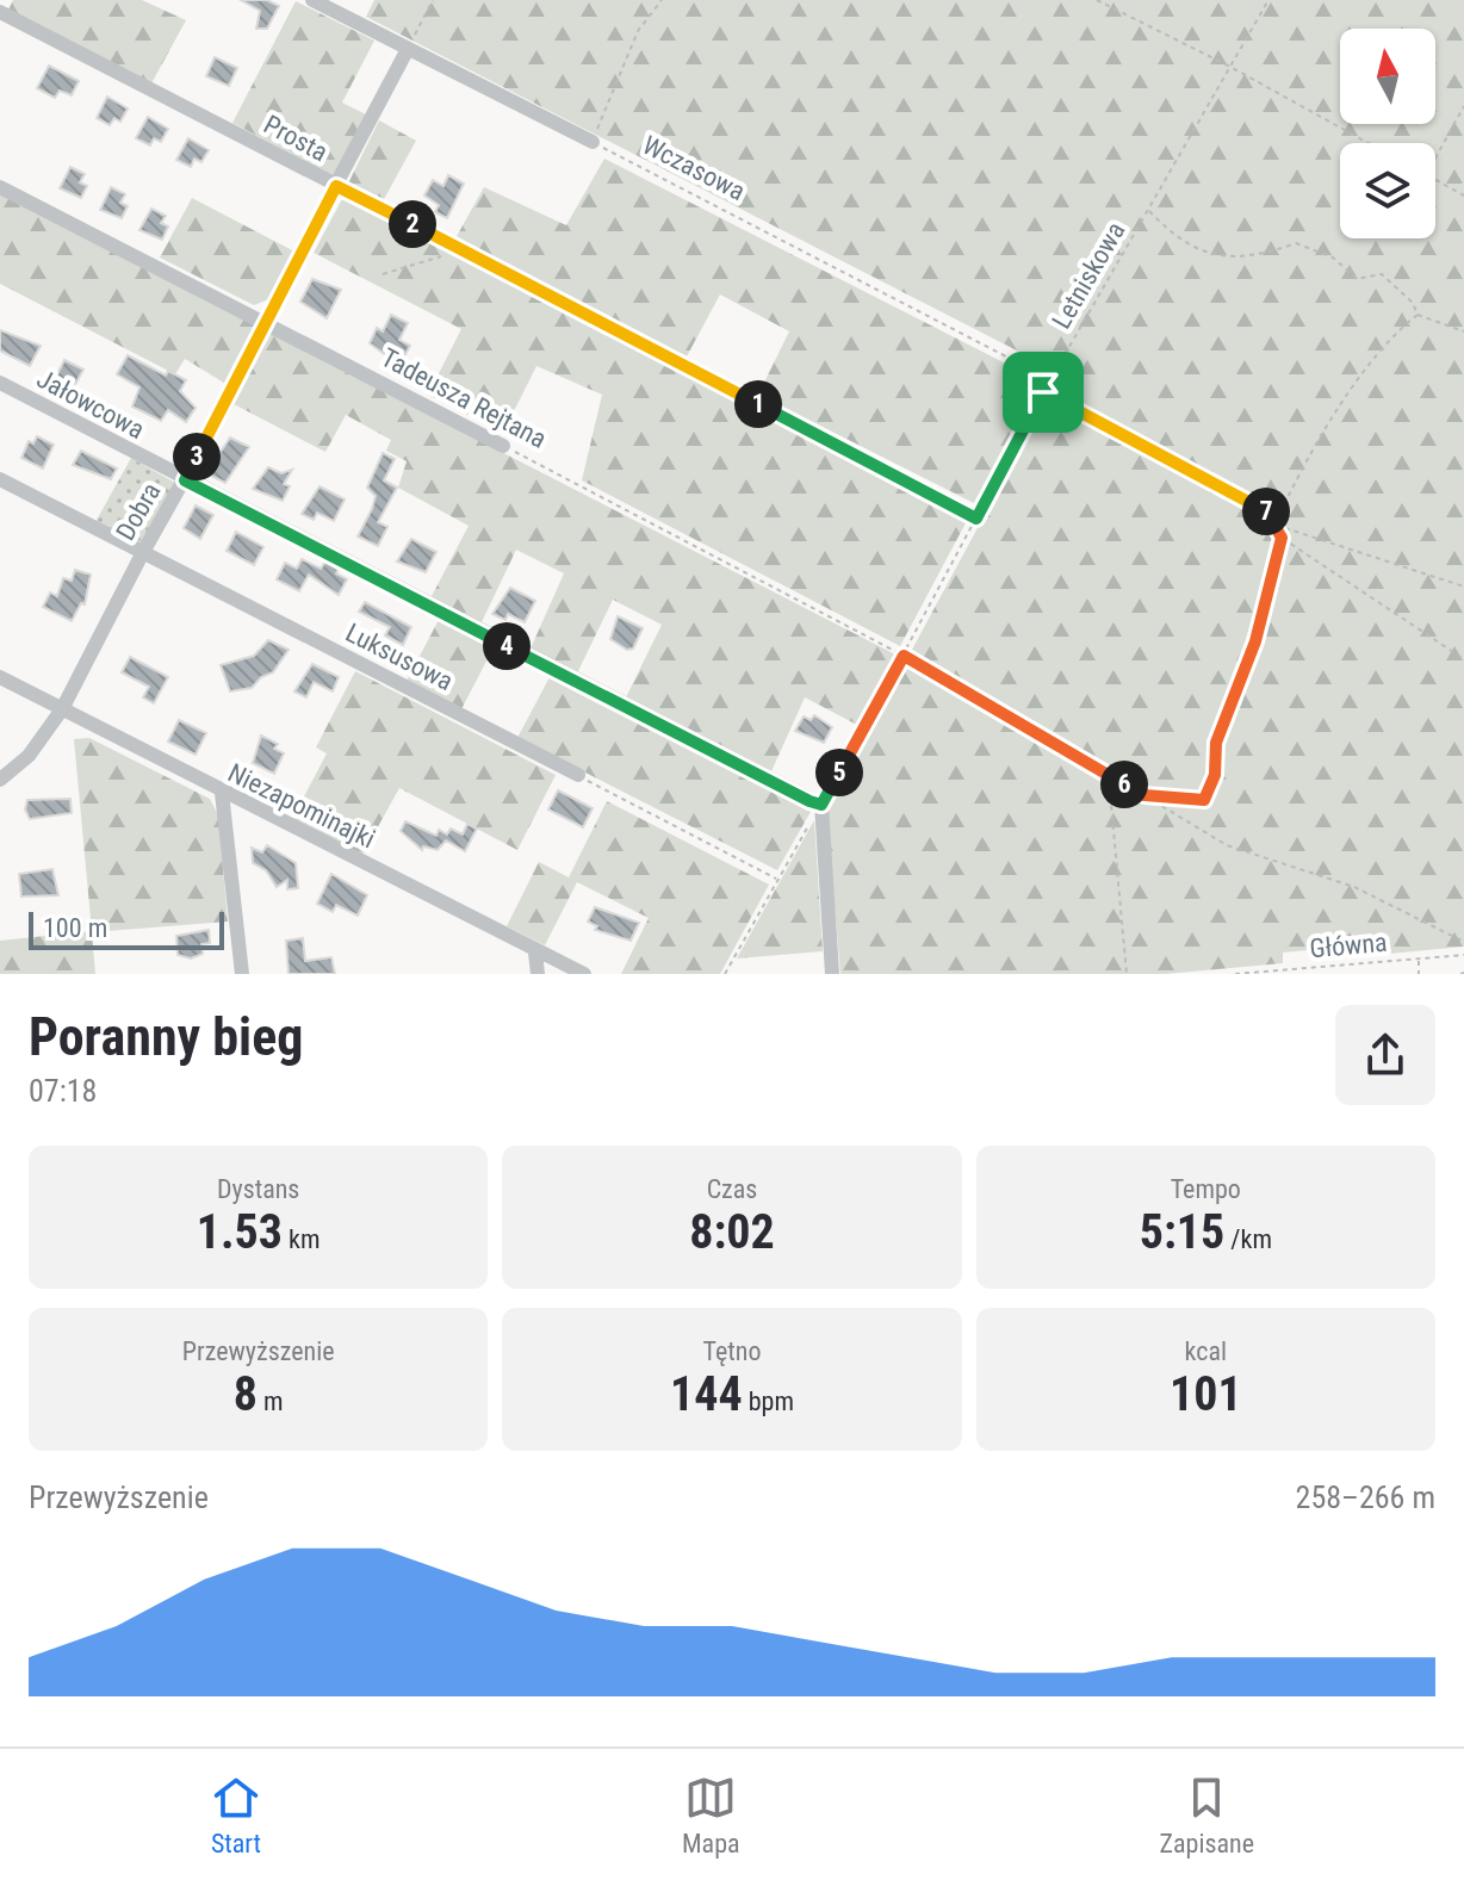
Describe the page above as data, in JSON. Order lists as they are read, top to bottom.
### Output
{
  "streets": {
    "street": [
      "Prosta",
      "Tadeusza Rejtana",
      "Jałowcowa",
      "Dobra",
      "Luksusowa",
      "Niezapominajki"
    ],
    "path": ["Wczasowa", "Letniskowa", "Główna"]
  },
  "crossings": [
    ["Prosta", "Dobra"],
    ["Wczasowa", "Letniskowa"],
    ["Letniskowa", "Tadeusza Rejtana"],
    ["Letniskowa", "Jałowcowa"],
    ["Tadeusza Rejtana", "Dobra"],
    ["Jałowcowa", "Dobra"],
    ["Dobra", "Luksusowa"],
    ["Dobra", "Niezapominajki"]
  ],
  "scale_bar": "100 m",
  "north": "top",
  "page": {
    "pins": [
      "2",
      "1",
      "3",
      "7",
      "4",
      "5",
      "6"
    ],
    "scale": "100 m",
    "heading": ["Poranny bieg", "07:18"],
    "stats": [
      ["Dystans", "1.53 km"],
      ["Czas", "8:02"],
      ["Tempo", "5:15 /km"],
      ["Przewyższenie", "8 m"],
      ["Tętno", "144 bpm"],
      ["kcal", "101"]
    ],
    "chart": ["Przewyższenie", "258–266 m"],
    "tabs": ["Start", "Mapa", "Zapisane"]
  }
}
